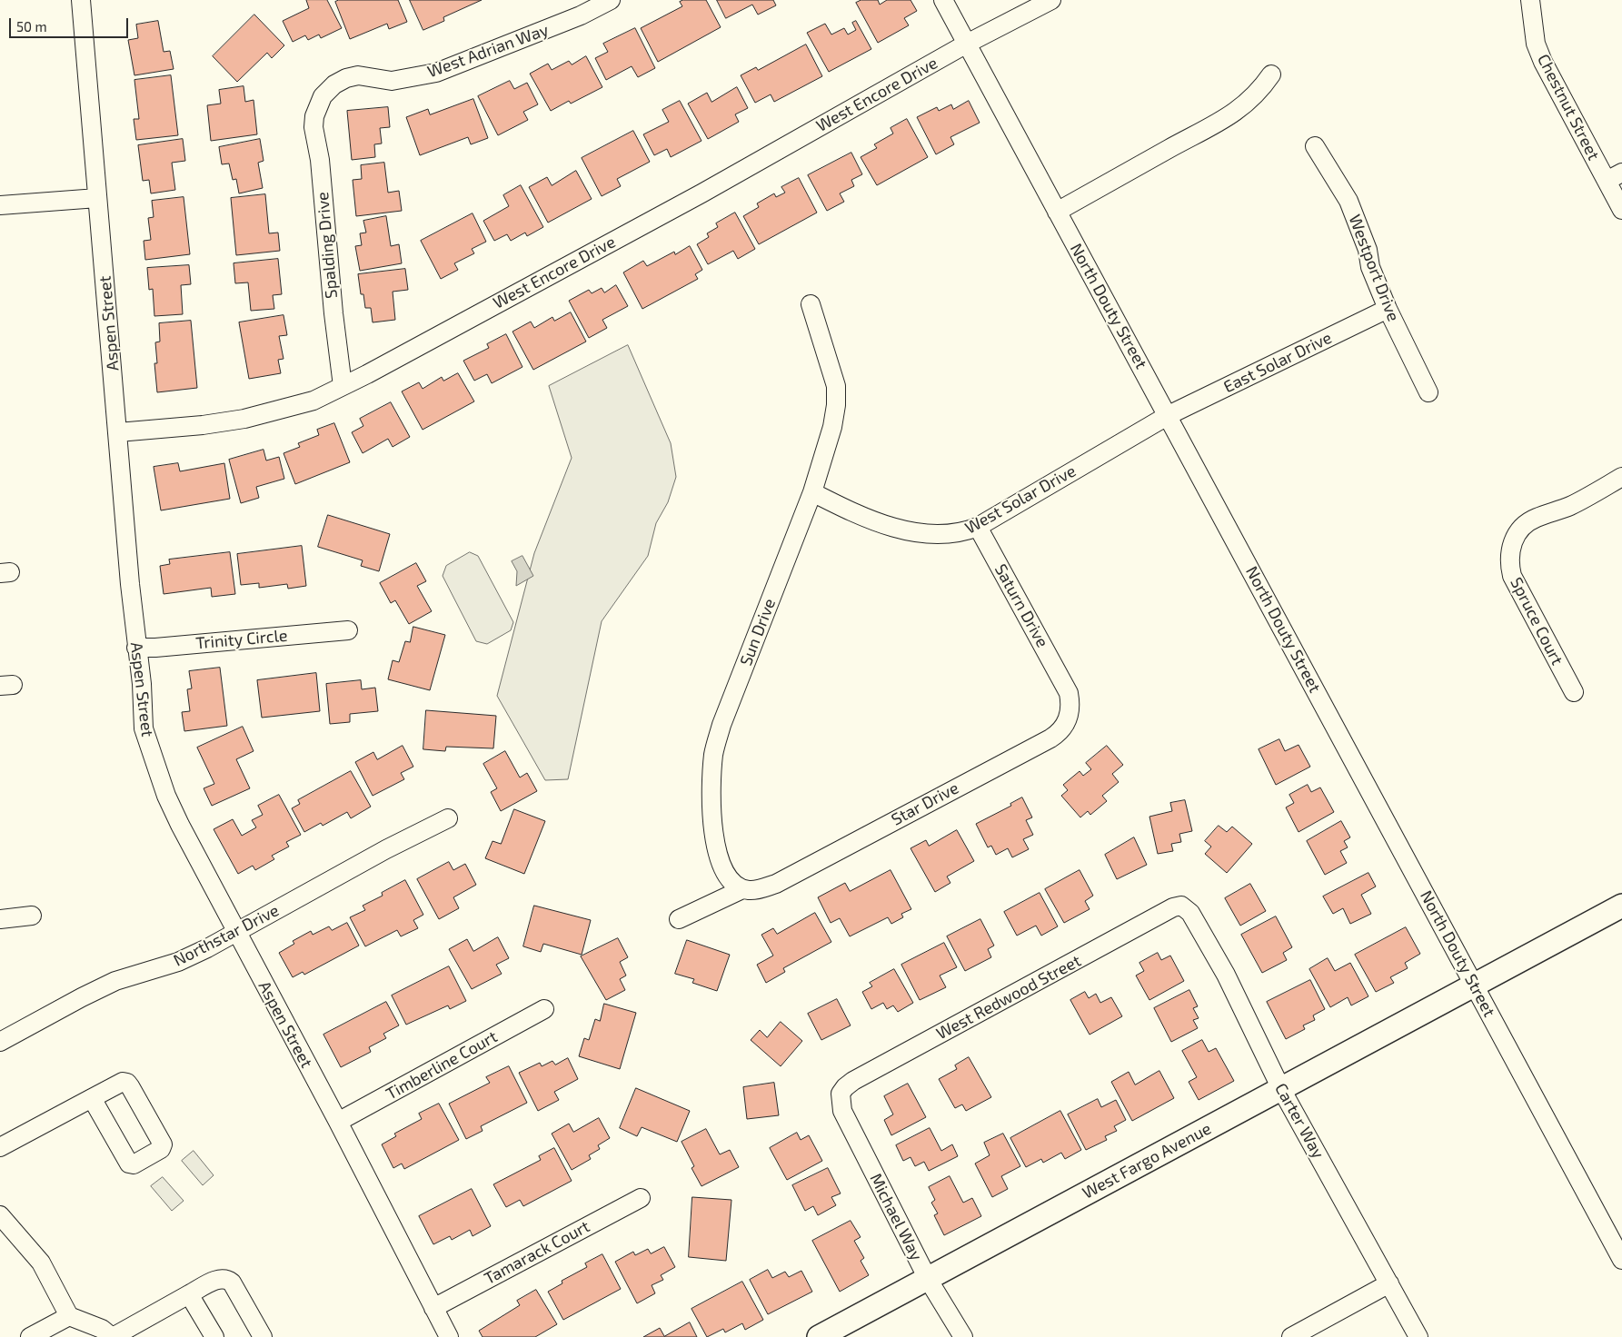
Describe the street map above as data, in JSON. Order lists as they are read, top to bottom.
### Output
{
  "streets": {
    "main road": ["West Fargo Avenue"],
    "street": [
      "West Adrian Way",
      "West Encore Drive",
      "Chestnut Street",
      "Spalding Drive",
      "Westport Drive",
      "North Douty Street",
      "Aspen Street",
      "East Solar Drive",
      "West Solar Drive",
      "Saturn Drive",
      "Spruce Court",
      "Sun Drive",
      "Trinity Circle",
      "Star Drive",
      "Northstar Drive",
      "West Redwood Street",
      "Timberline Court",
      "Carter Way",
      "Michael Way",
      "Tamarack Court"
    ]
  },
  "crossings": [
    ["West Adrian Way", "Spalding Drive"],
    ["West Encore Drive", "Spalding Drive"],
    ["West Encore Drive", "North Douty Street"],
    ["West Encore Drive", "Aspen Street"],
    ["Westport Drive", "East Solar Drive"],
    ["North Douty Street", "East Solar Drive"],
    ["North Douty Street", "West Solar Drive"],
    ["North Douty Street", "West Fargo Avenue"],
    ["Aspen Street", "Trinity Circle"],
    ["Aspen Street", "Northstar Drive"],
    ["Aspen Street", "Timberline Court"],
    ["Aspen Street", "Tamarack Court"],
    ["East Solar Drive", "West Solar Drive"],
    ["West Solar Drive", "Saturn Drive"],
    ["West Solar Drive", "Sun Drive"],
    ["Saturn Drive", "Star Drive"],
    ["Sun Drive", "Star Drive"],
    ["West Redwood Street", "Carter Way"],
    ["West Redwood Street", "Michael Way"],
    ["Carter Way", "West Fargo Avenue"],
    ["West Fargo Avenue", "Michael Way"]
  ],
  "scale_bar": "50 m"
}
